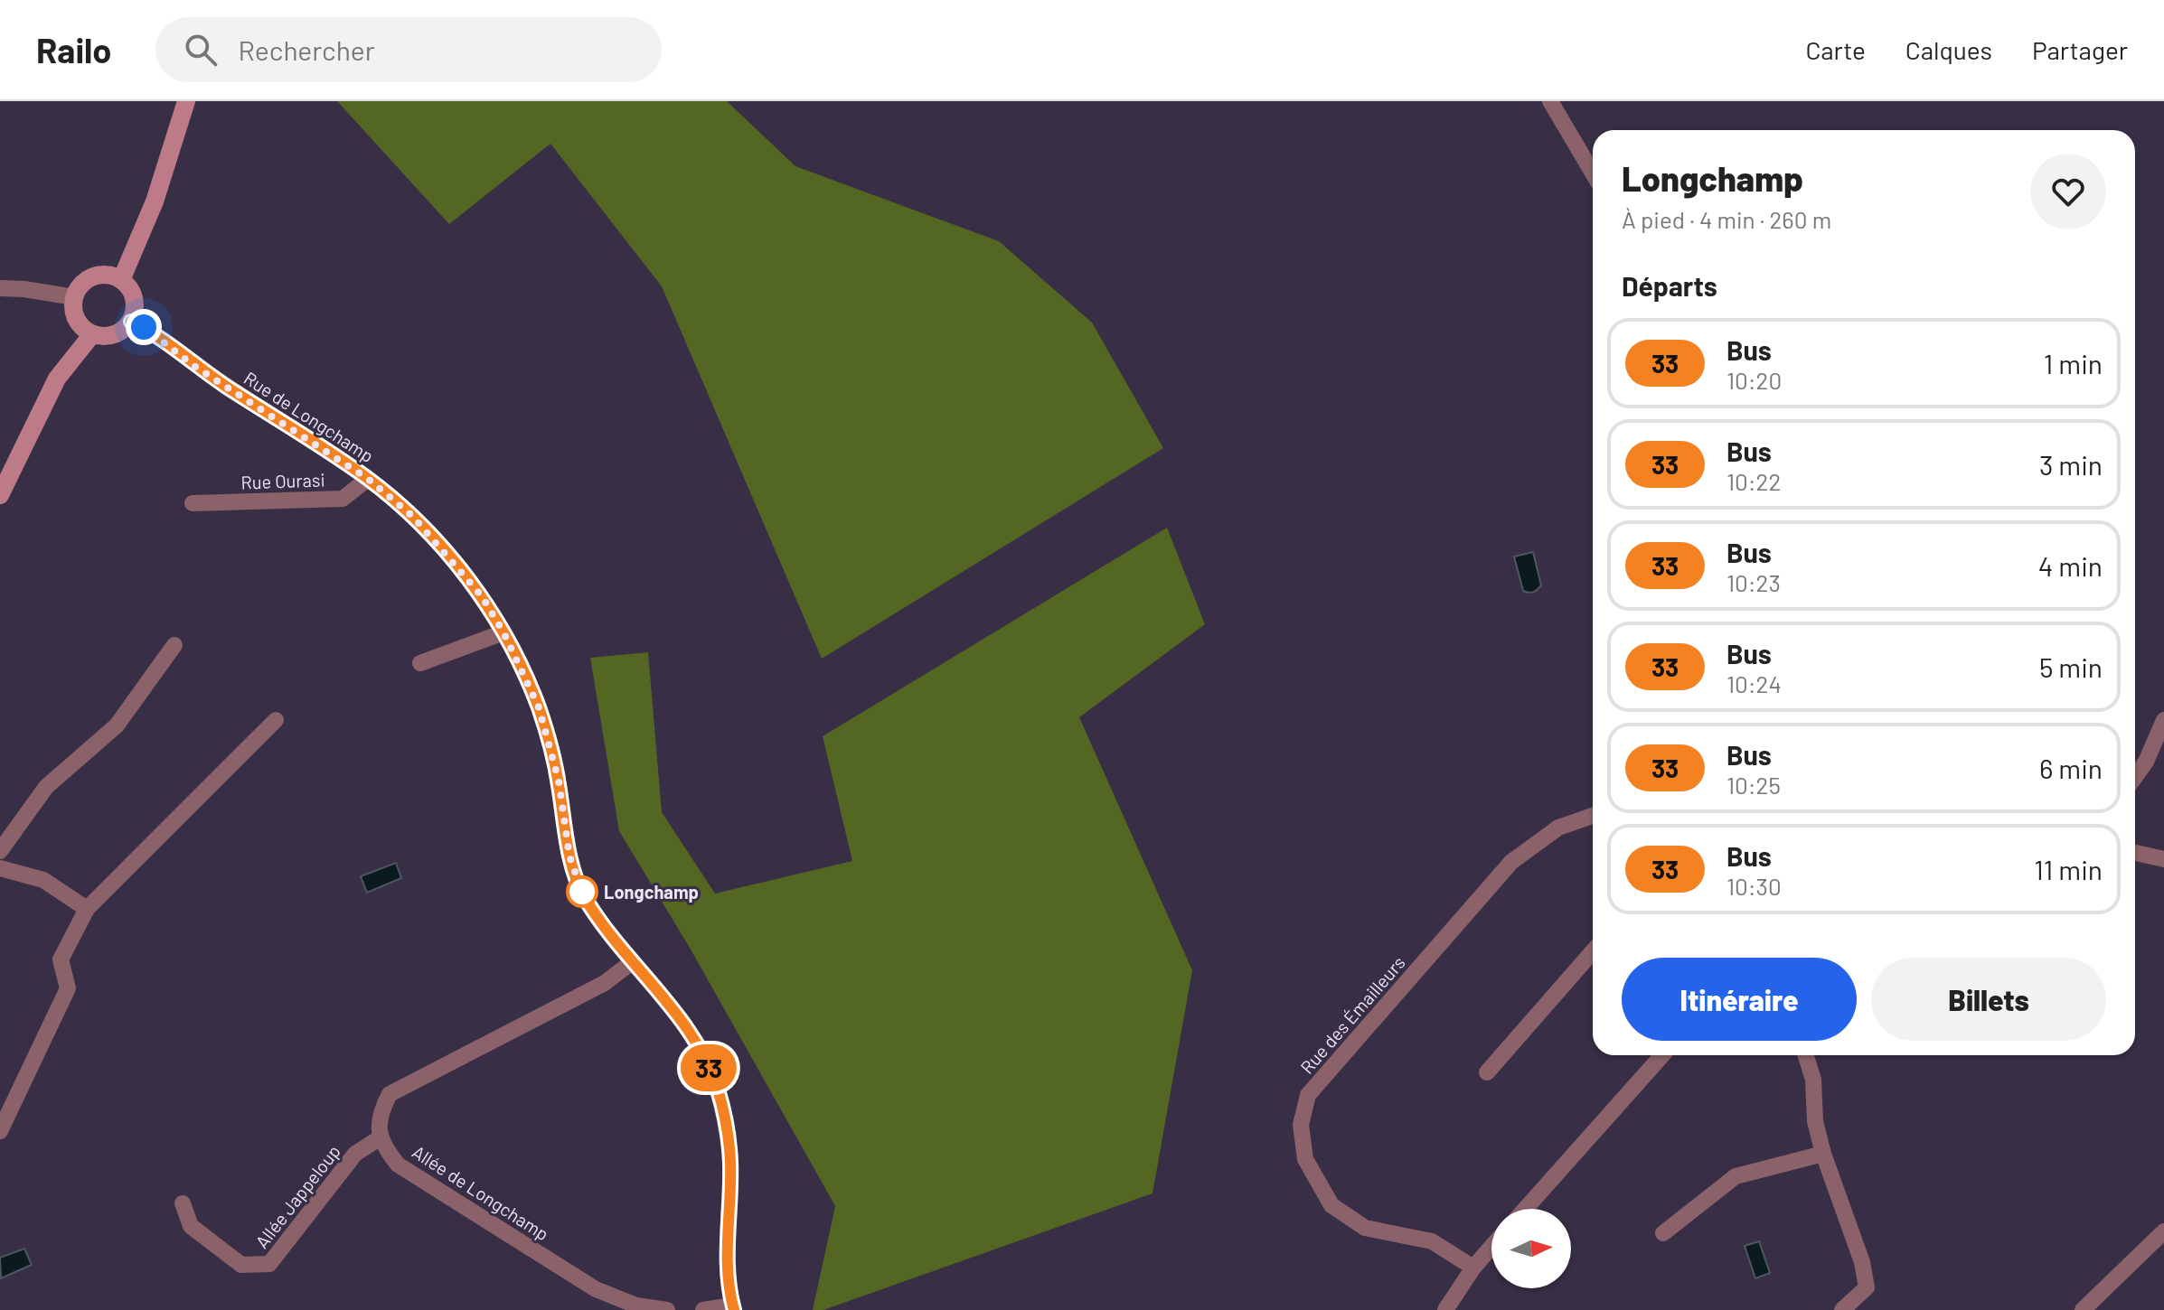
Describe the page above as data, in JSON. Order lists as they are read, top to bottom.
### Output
{
  "streets": {
    "street": [
      "Rue de Longchamp",
      "Rue Ourasi",
      "Rue des Émailleurs",
      "Allée de Longchamp",
      "Allée Jappeloup"
    ]
  },
  "crossings": [
    ["Rue de Longchamp", "Rue Ourasi"],
    ["Allée de Longchamp", "Allée Jappeloup"]
  ],
  "places": ["Longchamp"],
  "lines": ["bus line 33"],
  "north": "right",
  "page": {
    "header": "Railo",
    "search": "Rechercher",
    "nav": ["Carte", "Calques", "Partager"],
    "on_map": "33",
    "heading": [
      ["Longchamp", "À pied · 4 min · 260 m"],
      "Départs"
    ],
    "list": [
      {
        "mark": "33",
        "name": "Bus",
        "note": "10:20",
        "value": "1 min"
      },
      {
        "mark": "33",
        "name": "Bus",
        "note": "10:22",
        "value": "3 min"
      },
      {
        "mark": "33",
        "name": "Bus",
        "note": "10:23",
        "value": "4 min"
      },
      {
        "mark": "33",
        "name": "Bus",
        "note": "10:24",
        "value": "5 min"
      },
      {
        "mark": "33",
        "name": "Bus",
        "note": "10:25",
        "value": "6 min"
      },
      {
        "mark": "33",
        "name": "Bus",
        "note": "10:30",
        "value": "11 min"
      }
    ],
    "buttons": ["Itinéraire", "Billets"]
  }
}
